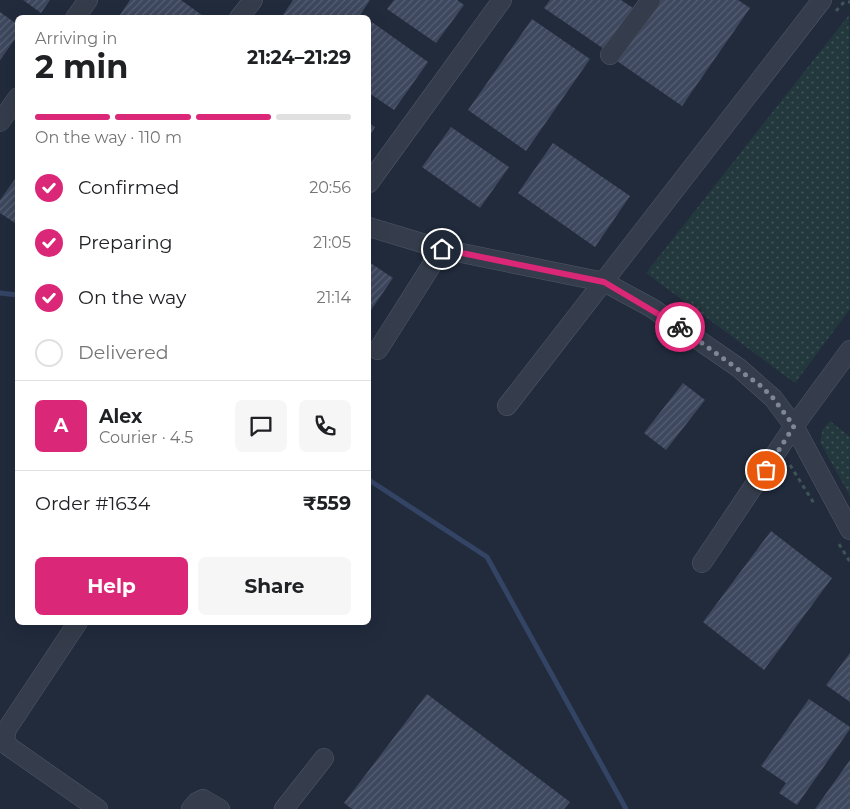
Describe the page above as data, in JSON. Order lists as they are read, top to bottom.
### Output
{
  "page": {
    "heading": ["2 min", "Arriving in", "21:24–21:29"],
    "panel": [
      "Alex",
      "Courier · 4.5",
      "Order #1634",
      "₹559"
    ],
    "bar": "On the way · 110 m",
    "list": [
      ["Confirmed", "20:56"],
      ["Preparing", "21:05"],
      ["On the way", "21:14"],
      "Delivered"
    ],
    "round": "A",
    "buttons": ["Help", "Share"]
  }
}
